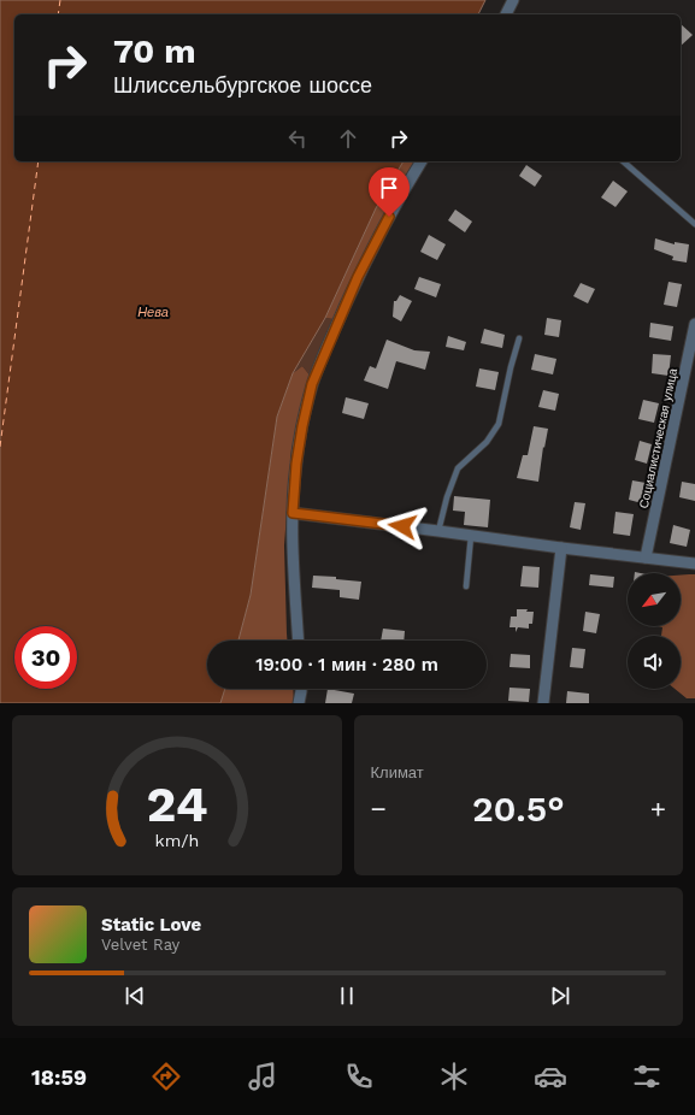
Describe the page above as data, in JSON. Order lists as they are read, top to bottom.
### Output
{
  "streets": {
    "street": ["Социалистическая улица"]
  },
  "water": ["Нева"],
  "north": "bottom left",
  "page": {
    "turn": ["70 m", "Шлиссельбургское шоссе"],
    "limit": "30",
    "trip": "19:00 · 1 мин · 280 m",
    "tile": "Климат",
    "heat": ["−", "20.5°", "+"],
    "song": ["Static Love", "Velvet Ray"],
    "tabs": "18:59",
    "gauge": ["24", "km/h"]
  }
}
